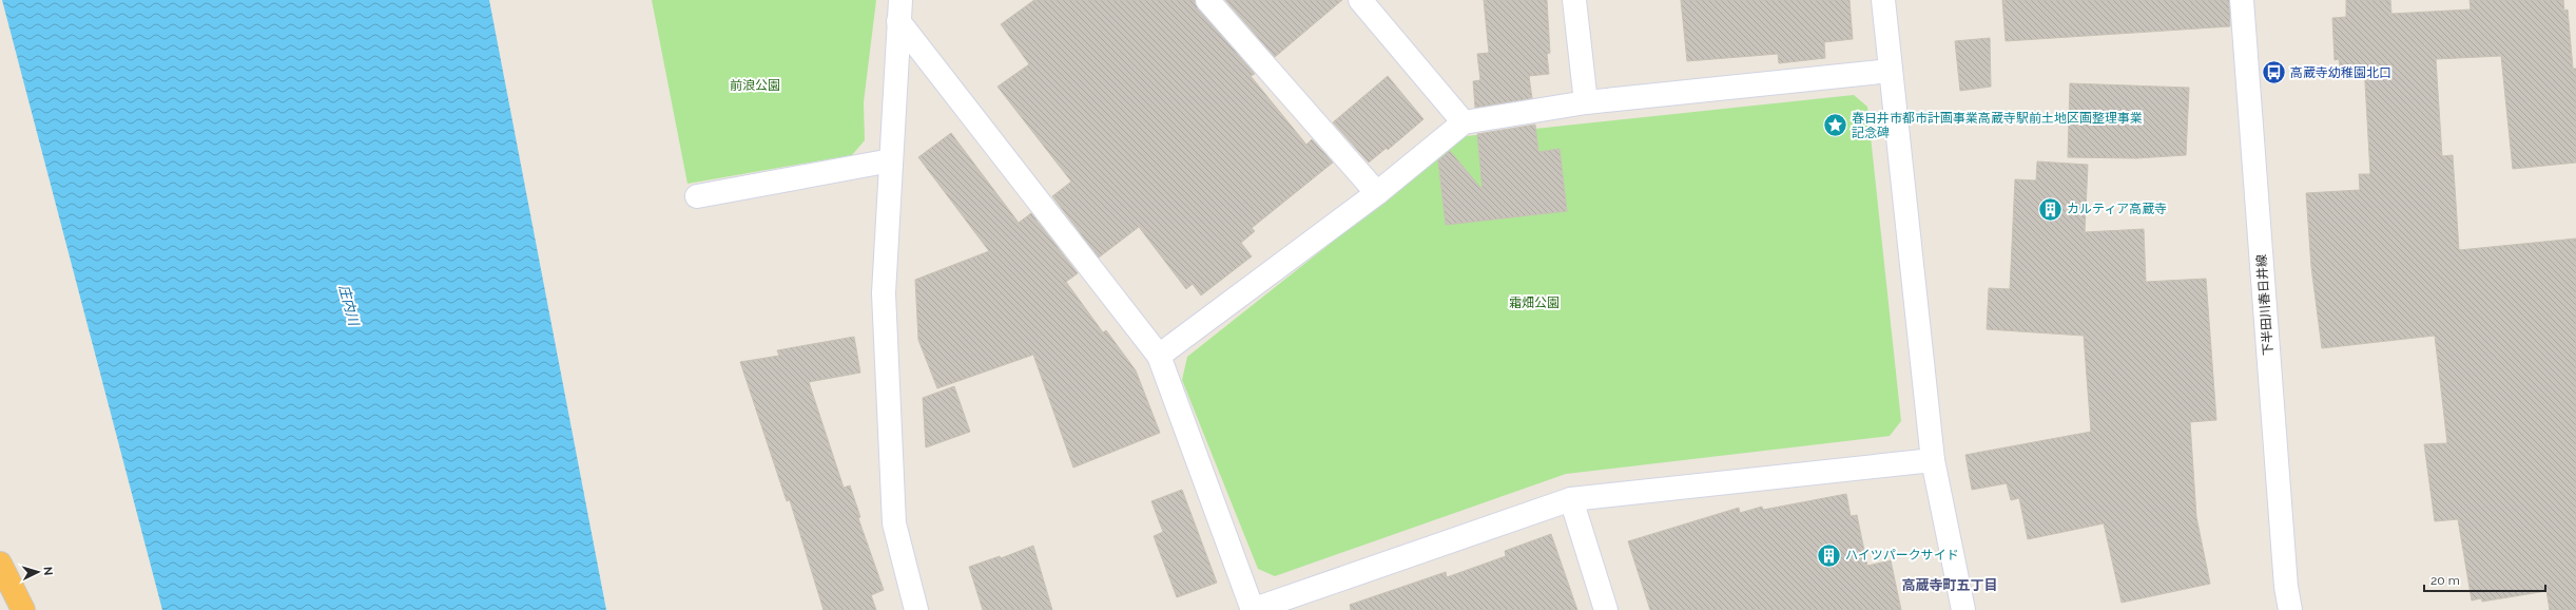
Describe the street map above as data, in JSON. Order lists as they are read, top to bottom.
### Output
{
  "streets": {
    "street": ["下半田川春日井線"]
  },
  "districts": ["高蔵寺町五丁目"],
  "water": ["庄内川"],
  "parks": ["前浪公園", "霜畑公園"],
  "places": {
    "bus stop": ["高蔵寺幼稚園北口"],
    "place": ["春日井市都市計画事業高蔵寺駅前土地区画整理事業 記念碑"],
    "building": ["カルティア高蔵寺", "ハイツパークサイド"]
  },
  "scale_bar": "20 m",
  "north": "right"
}
